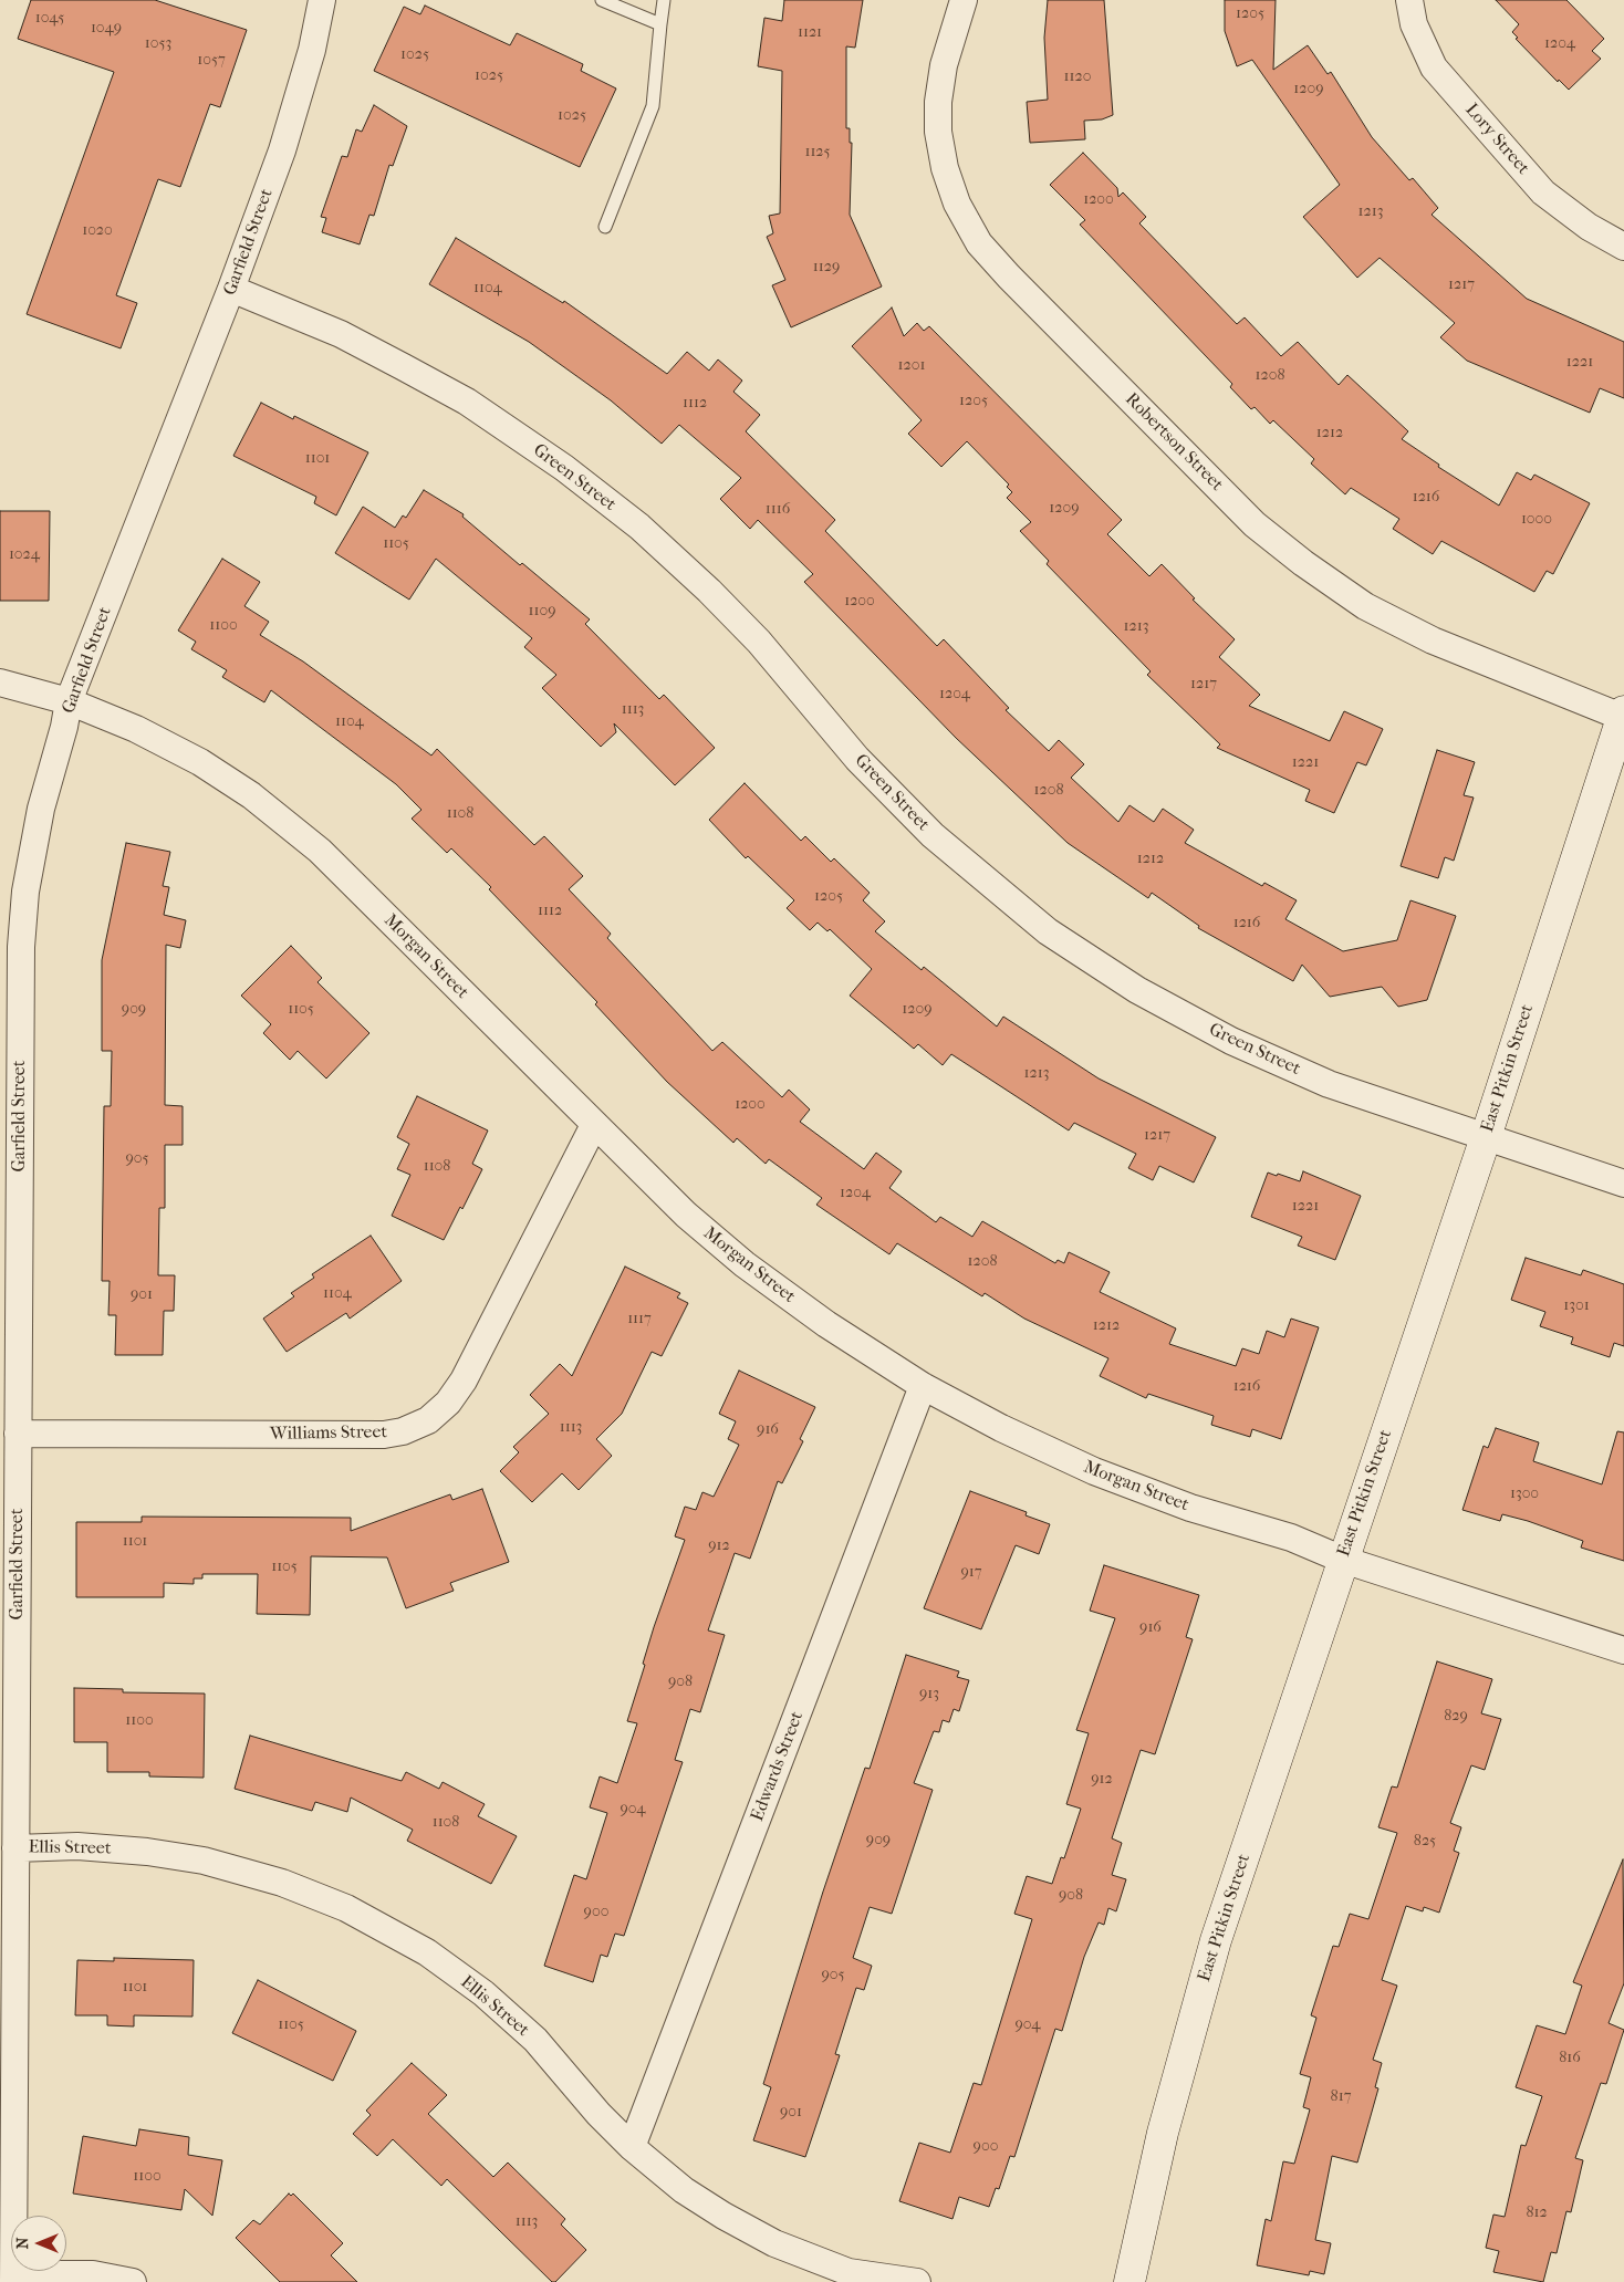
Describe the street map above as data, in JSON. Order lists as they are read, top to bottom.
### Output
{
  "streets": {
    "street": [
      "Lory Street",
      "Garfield Street",
      "Robertson Street",
      "Green Street",
      "Morgan Street",
      "East Pitkin Street",
      "Williams Street",
      "Edwards Street",
      "Ellis Street"
    ]
  },
  "crossings": [
    ["Garfield Street", "Green Street"],
    ["Garfield Street", "Morgan Street"],
    ["Garfield Street", "Williams Street"],
    ["Garfield Street", "Ellis Street"],
    ["Robertson Street", "East Pitkin Street"],
    ["Green Street", "East Pitkin Street"],
    ["Morgan Street", "East Pitkin Street"],
    ["Morgan Street", "Williams Street"],
    ["Morgan Street", "Edwards Street"],
    ["Edwards Street", "Ellis Street"]
  ],
  "house_numbers": [
    "1205",
    "1045",
    "1049",
    "1121",
    "1053",
    "1204",
    "1025",
    "1057",
    "1025",
    "1120",
    "1209",
    "1025",
    "1125",
    "1200",
    "1213",
    "1020",
    "1129",
    "1217",
    "1104",
    "1221",
    "1201",
    "1208",
    "1205",
    "1112",
    "1212",
    "1101",
    "1216",
    "1209",
    "1116",
    "1000",
    "1105",
    "1024",
    "1200",
    "1109",
    "1100",
    "1213",
    "1217",
    "1204",
    "1113",
    "1104",
    "1221",
    "1208",
    "1108",
    "1212",
    "1205",
    "1112",
    "1216",
    "909",
    "1105",
    "1209",
    "1213",
    "1200",
    "1217",
    "905",
    "1108",
    "1204",
    "1221",
    "1208",
    "1104",
    "901",
    "1301",
    "1117",
    "1212",
    "1216",
    "1113",
    "916",
    "1300",
    "1101",
    "912",
    "1105",
    "917",
    "916",
    "908",
    "913",
    "829",
    "1100",
    "912",
    "904",
    "1108",
    "909",
    "825",
    "908",
    "900",
    "905",
    "1101",
    "1105",
    "904",
    "816",
    "817",
    "901",
    "900",
    "1100",
    "812",
    "1113"
  ],
  "north": "left"
}
